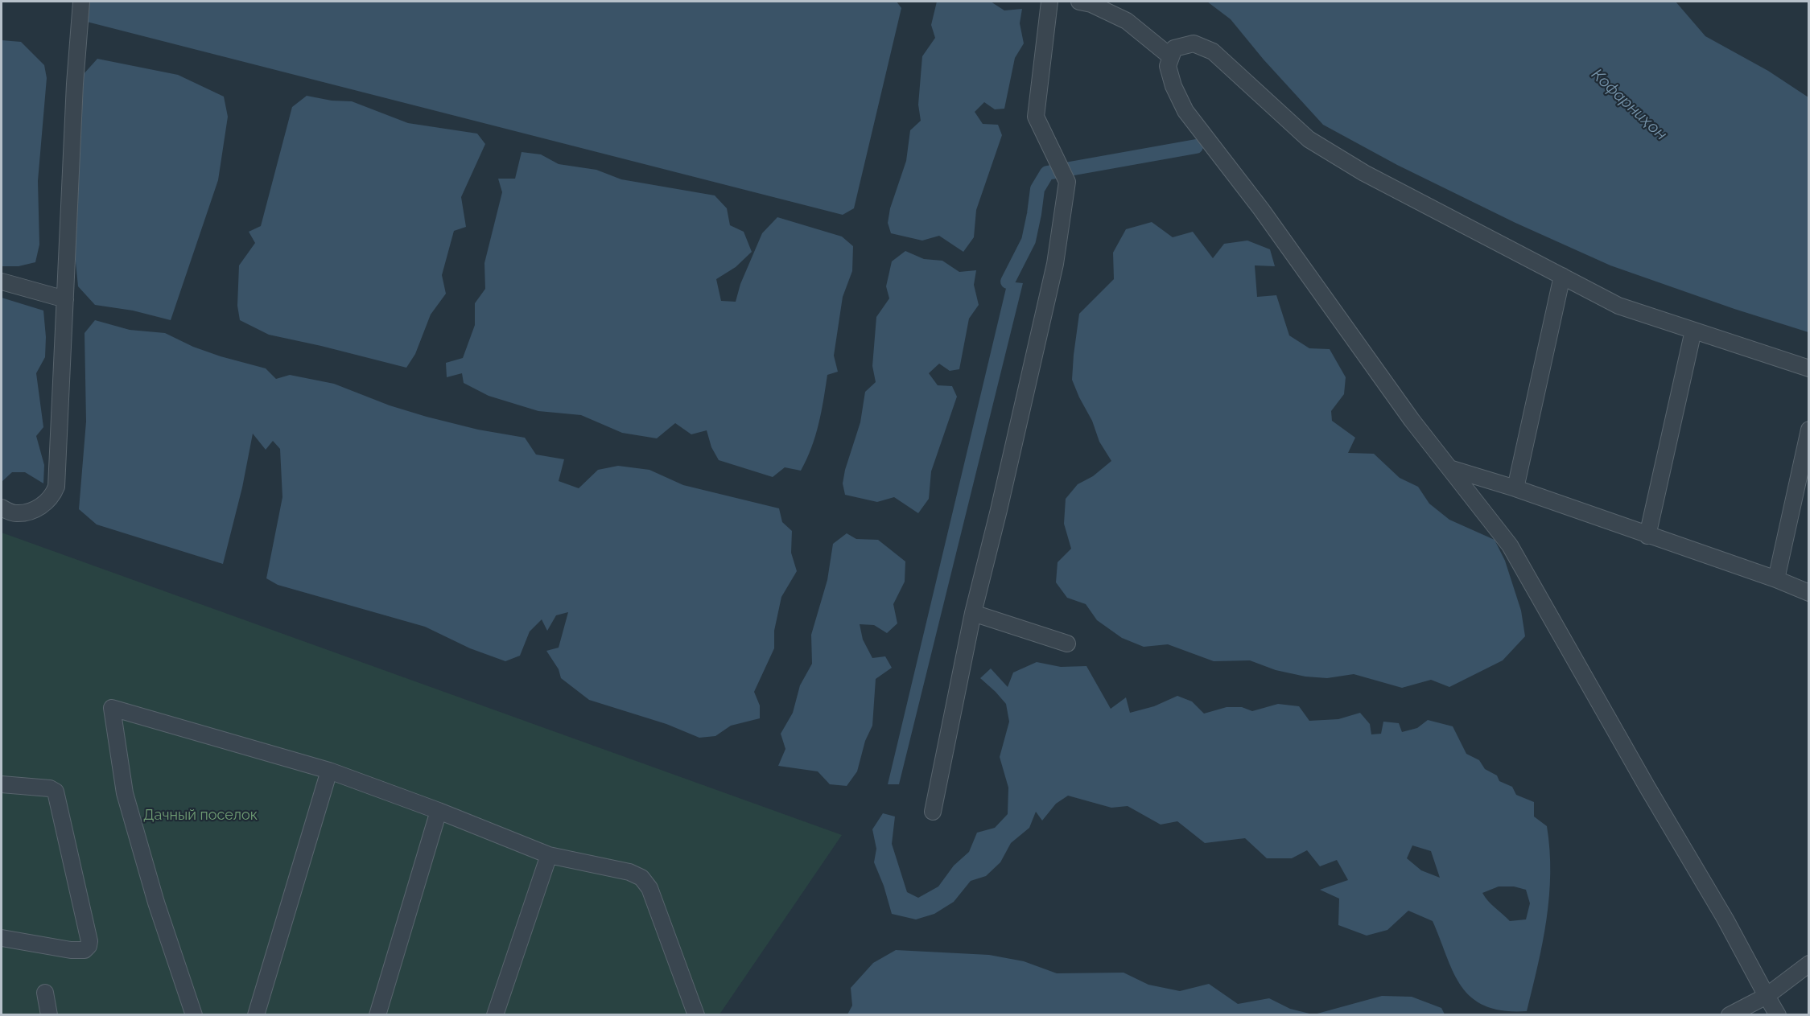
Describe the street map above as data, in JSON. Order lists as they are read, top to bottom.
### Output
{
  "water": ["Кофарниҳон"],
  "parks": ["Дачный поселок"]
}
